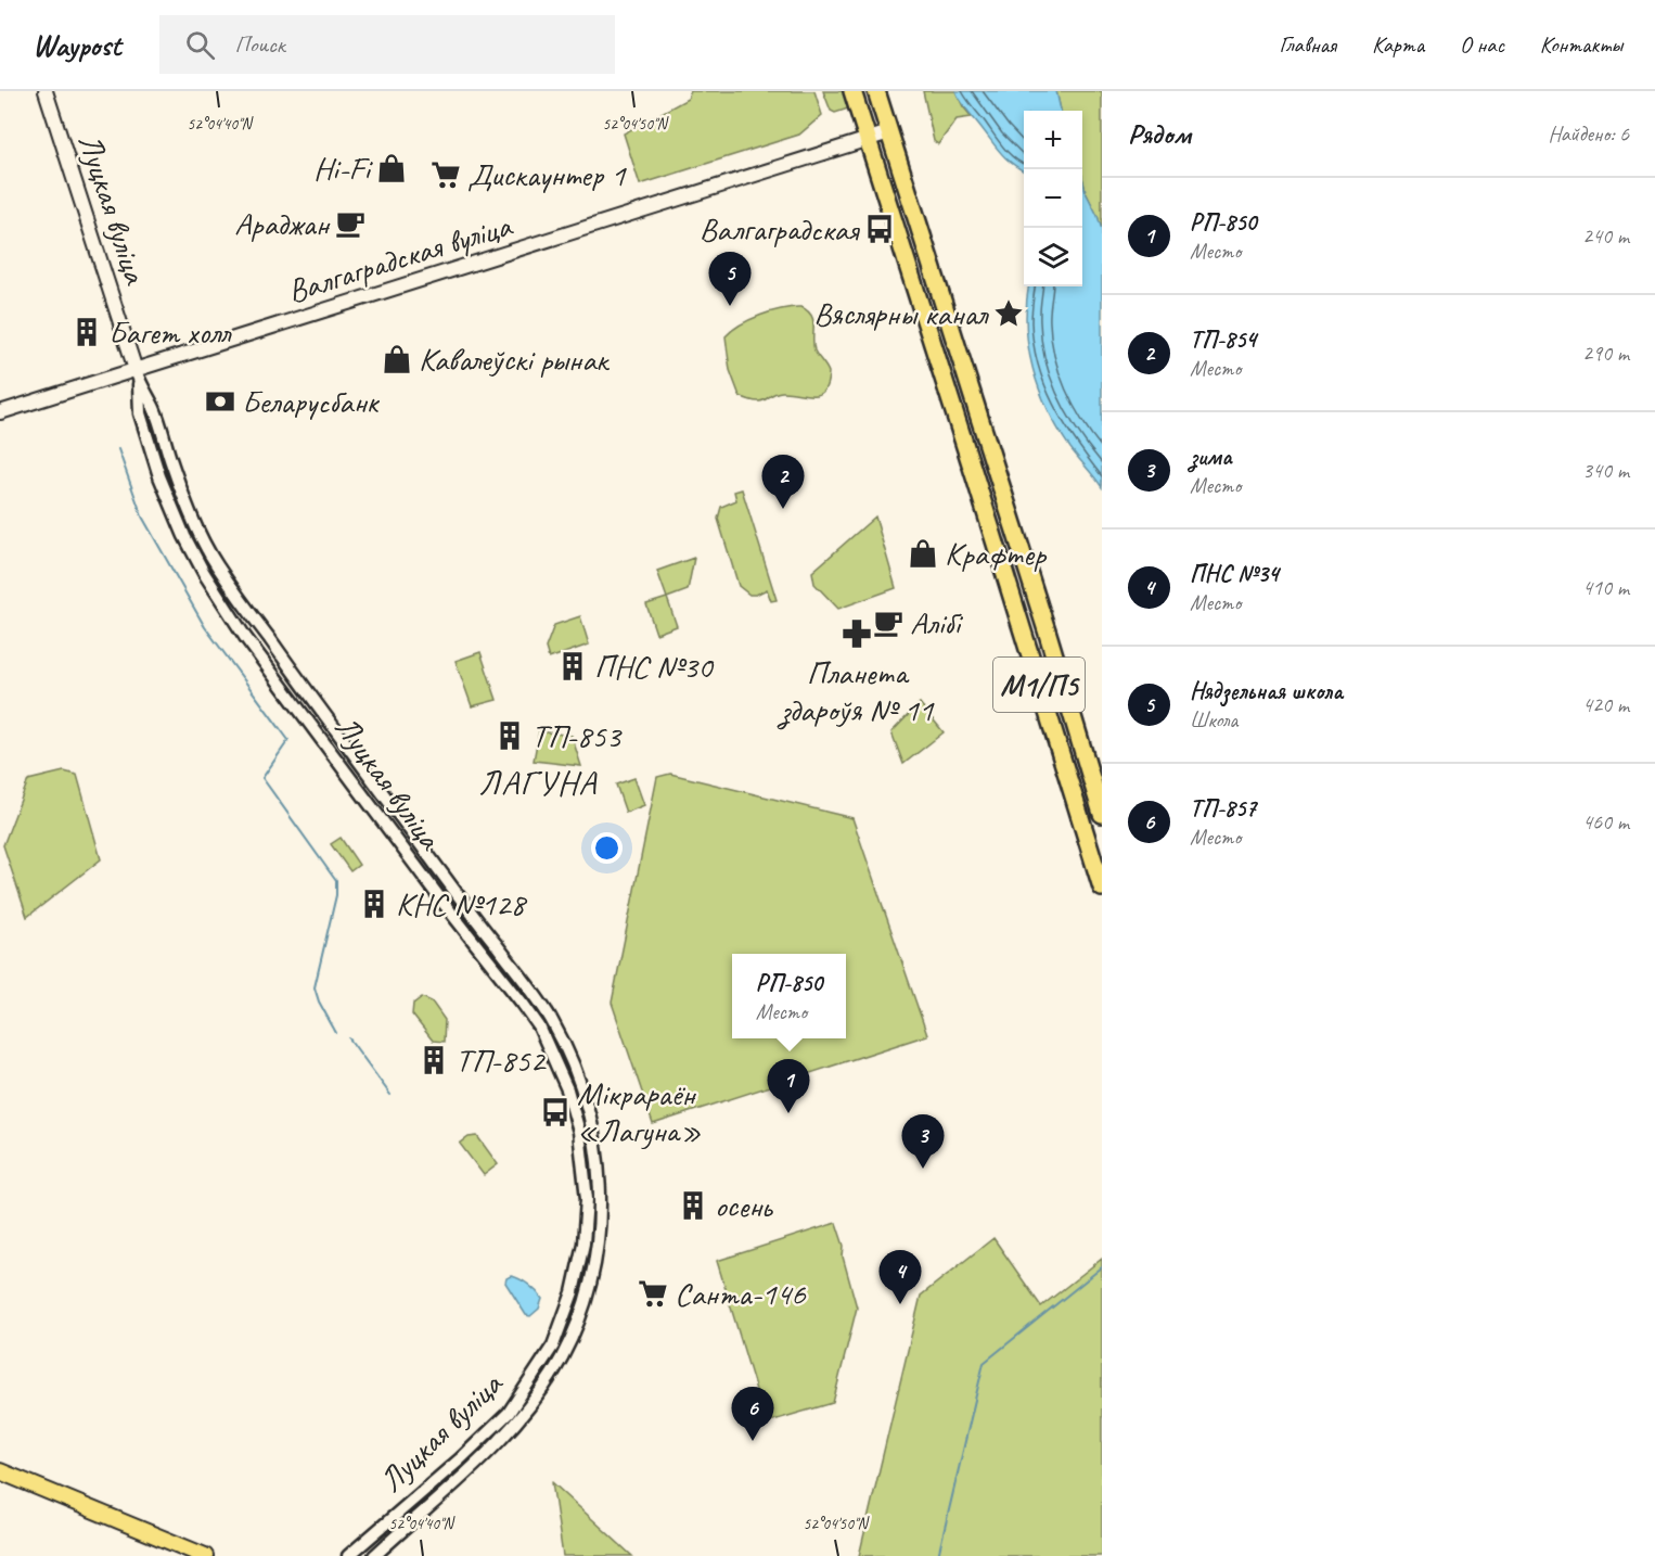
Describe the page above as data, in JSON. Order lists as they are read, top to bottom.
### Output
{
  "streets": {
    "highway": ["М1/П5"],
    "main road": ["Луцкая вуліца", "Валгаградская вуліца"]
  },
  "crossings": [
    ["Луцкая вуліца", "Валгаградская вуліца"],
    ["Валгаградская вуліца", "М1/П5"]
  ],
  "districts": ["ЛАГУНА"],
  "places": {
    "shop": ["Hi-Fi", "Кавалеўскі рынак", "Крафтер"],
    "supermarket": ["Дискаунтер 1", "Санта-146"],
    "cafe": ["Араджан", "Алібі"],
    "bus stop": ["Валгаградская", "Мікрараён «Лагуна»"],
    "place": ["Вяслярны канал"],
    "building": [
      "Багет холл",
      "ПНС №30",
      "ТП-853",
      "КНС №128",
      "ТП-852",
      "осень"
    ],
    "bank": ["Беларусбанк"],
    "pharmacy": ["Планета здароўя № 11"]
  },
  "page": {
    "header": "Waypost",
    "search": "Поиск",
    "nav": [
      "Главная",
      "Карта",
      "О нас",
      "Контакты"
    ],
    "heading": ["Рядом", "Найдено: 6"],
    "map_buttons": ["+", "−"],
    "list": [
      {
        "mark": "1",
        "name": "РП-850",
        "note": "Место",
        "value": "240 m"
      },
      {
        "mark": "2",
        "name": "ТП-854",
        "note": "Место",
        "value": "290 m"
      },
      {
        "mark": "3",
        "name": "зима",
        "note": "Место",
        "value": "340 m"
      },
      {
        "mark": "4",
        "name": "ПНС №34",
        "note": "Место",
        "value": "410 m"
      },
      {
        "mark": "5",
        "name": "Нядзельная школа",
        "note": "Школа",
        "value": "420 m"
      },
      {
        "mark": "6",
        "name": "ТП-857",
        "note": "Место",
        "value": "460 m"
      }
    ],
    "pins": [
      "5",
      "2",
      "1",
      "3",
      "4",
      "6"
    ],
    "popup": ["РП-850", "Место"]
  },
  "coordinates": ["52°04'40\"N", "52°04'50\"N"]
}
